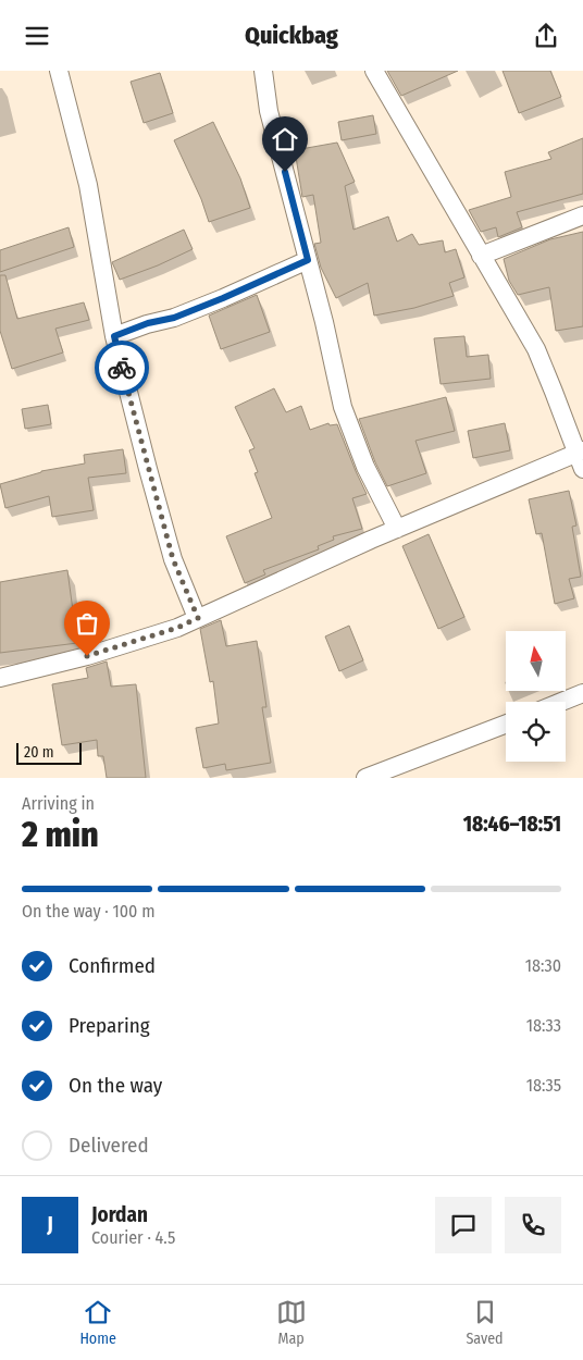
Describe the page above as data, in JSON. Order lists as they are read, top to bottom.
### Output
{
  "scale_bar": "20 m",
  "north": "top",
  "page": {
    "header": "Quickbag",
    "scale": "20 m",
    "heading": ["2 min", "Arriving in", "18:46–18:51"],
    "panel": ["Jordan", "Courier · 4.5"],
    "bar": "On the way · 100 m",
    "list": [
      ["Confirmed", "18:30"],
      ["Preparing", "18:33"],
      ["On the way", "18:35"],
      "Delivered"
    ],
    "round": "J",
    "tabs": ["Home", "Map", "Saved"]
  }
}
